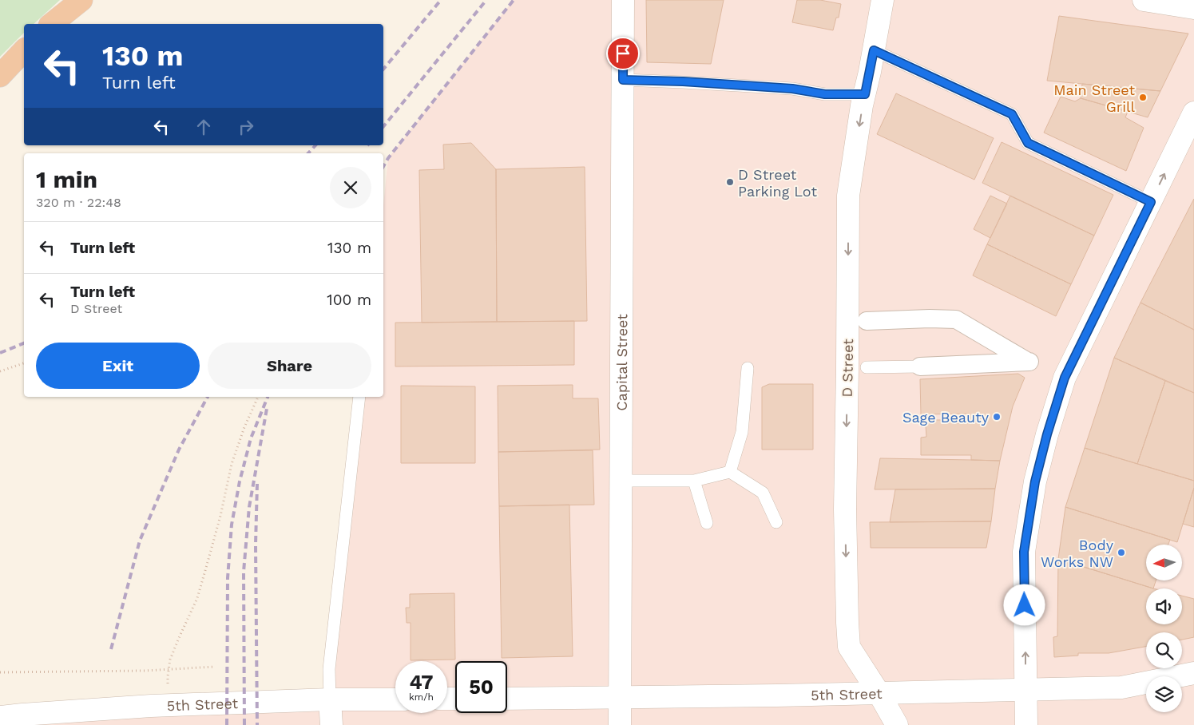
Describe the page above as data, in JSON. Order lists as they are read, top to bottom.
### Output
{
  "streets": {
    "street": ["Capital Street", "D Street", "5th Street"]
  },
  "crossings": [
    ["Capital Street", "5th Street"],
    ["D Street", "5th Street"]
  ],
  "one_way": ["D Street"],
  "places": [
    "Main Street Grill",
    "D Street Parking Lot",
    "Sage Beauty",
    "Body Works NW"
  ],
  "north": "left",
  "page": {
    "turn": ["130 m", "Turn left"],
    "heading": ["1 min", "320 m · 22:48"],
    "list": [
      {
        "name": "Turn left",
        "value": "130 m"
      },
      {
        "name": "Turn left",
        "note": "D Street",
        "value": "100 m"
      }
    ],
    "buttons": ["Exit", "Share"],
    "speed": "47 km/h",
    "limit": "50"
  }
}
